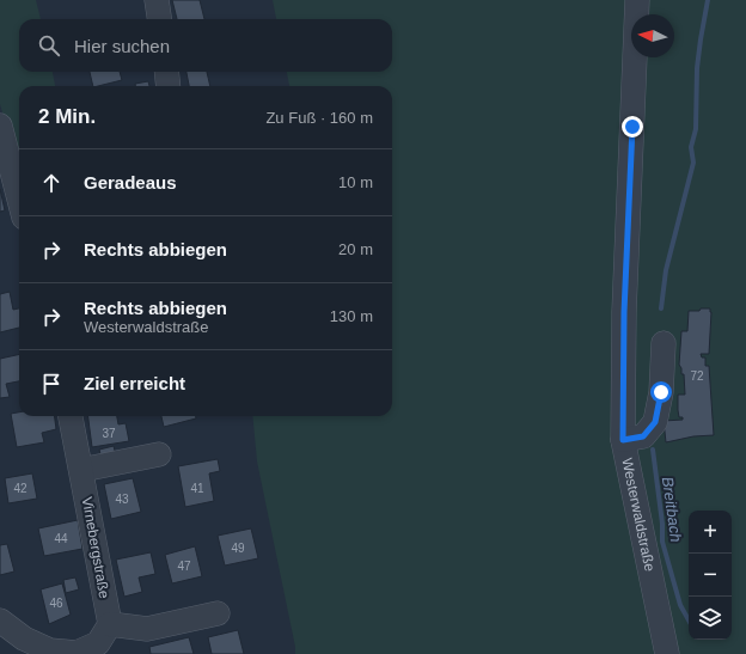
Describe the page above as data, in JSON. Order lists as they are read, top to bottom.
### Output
{
  "streets": {
    "street": ["Westerwaldstraße", "Virnebergstraße"]
  },
  "water": ["Breitbach"],
  "house_numbers": [
    "72",
    "37",
    "42",
    "41",
    "43",
    "44",
    "49",
    "47",
    "46"
  ],
  "north": "left",
  "page": {
    "search": "Hier suchen",
    "heading": ["2 Min.", "Zu Fuß · 160 m"],
    "list": [
      ["Geradeaus", "10 m"],
      ["Rechts abbiegen", "20 m"],
      ["Rechts abbiegen", "Westerwaldstraße", "130 m"],
      "Ziel erreicht"
    ],
    "map_buttons": ["+", "−"]
  }
}
